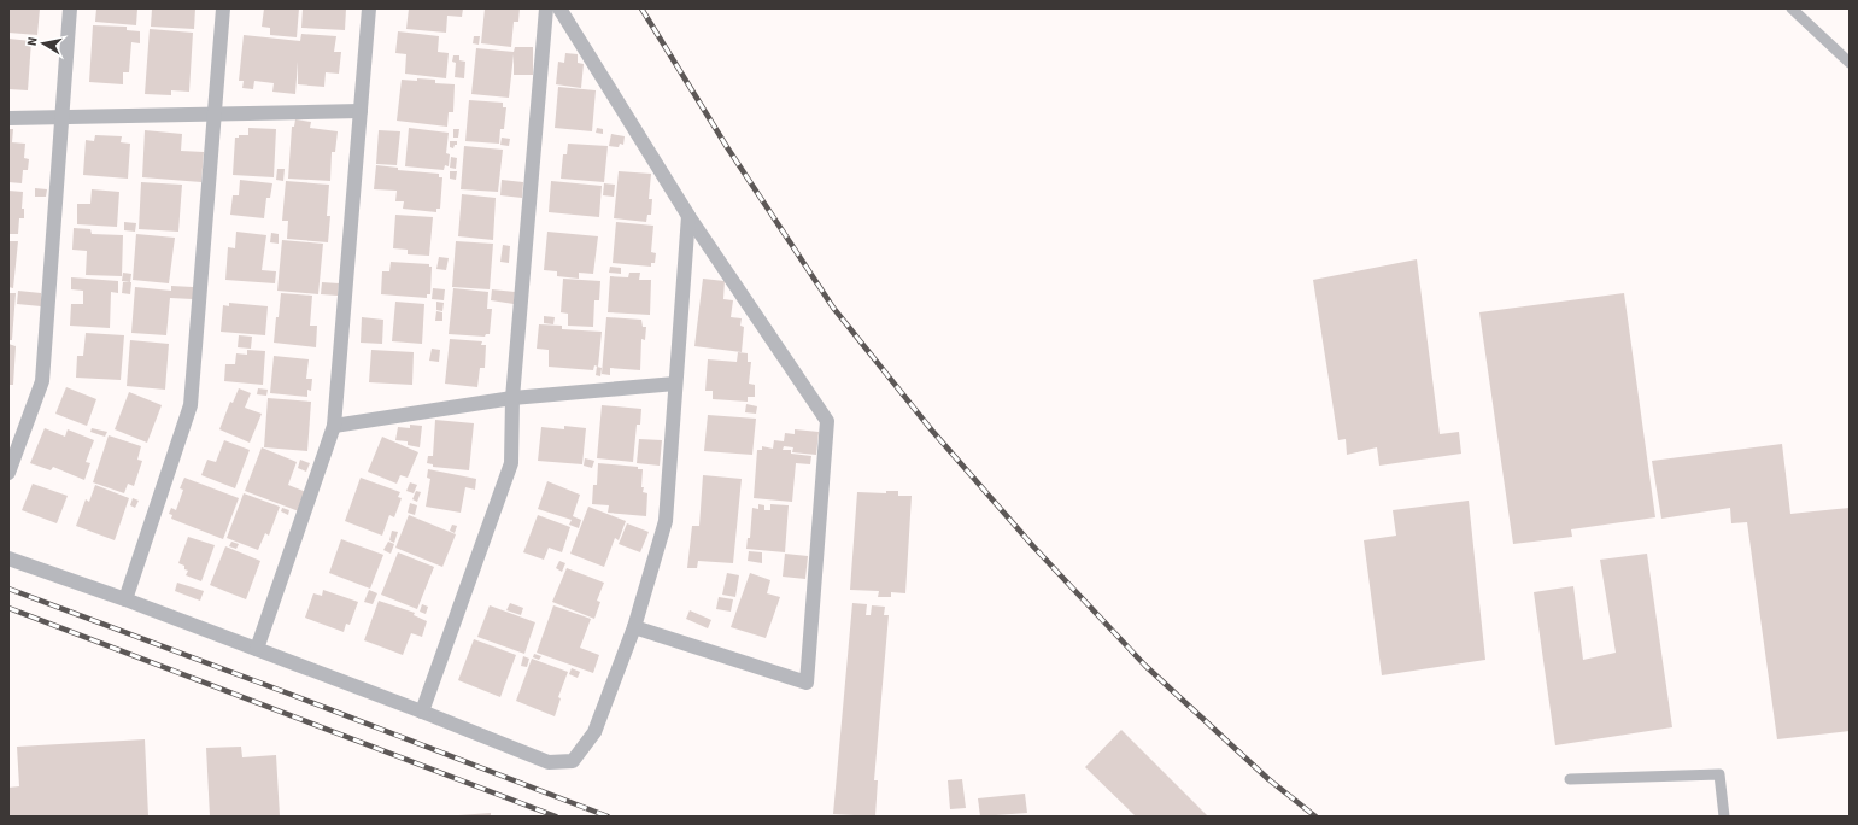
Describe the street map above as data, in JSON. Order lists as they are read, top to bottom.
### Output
{
  "north": "left"
}
